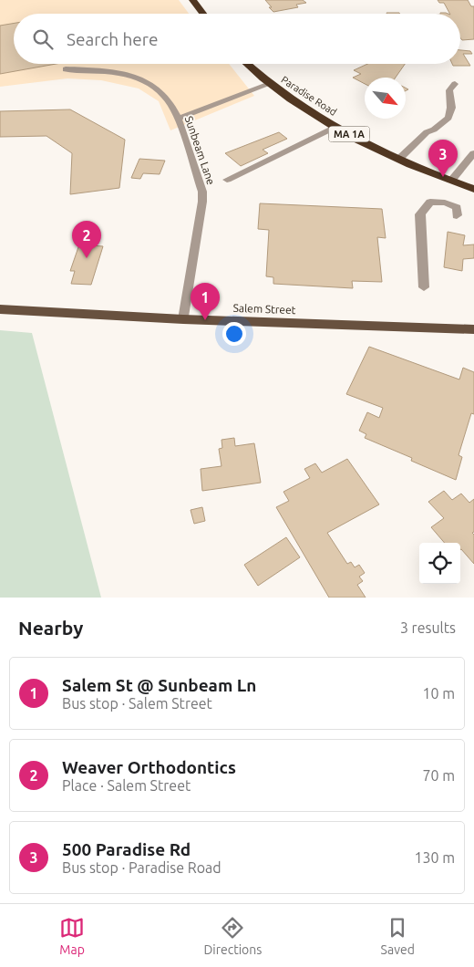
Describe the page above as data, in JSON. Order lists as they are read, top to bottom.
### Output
{
  "streets": {
    "highway": ["Paradise Road", "MA 1A"],
    "main road": ["Salem Street"],
    "street": ["Sunbeam Lane"]
  },
  "crossings": [
    ["Sunbeam Lane", "Salem Street"]
  ],
  "north": "bottom right",
  "page": {
    "search": "Search here",
    "pins": ["3", "2", "1"],
    "heading": ["Nearby", "3 results"],
    "list": [
      {
        "mark": "1",
        "name": "Salem St @ Sunbeam Ln",
        "note": "Bus stop · Salem Street",
        "value": "10 m"
      },
      {
        "mark": "2",
        "name": "Weaver Orthodontics",
        "note": "Place · Salem Street",
        "value": "70 m"
      },
      {
        "mark": "3",
        "name": "500 Paradise Rd",
        "note": "Bus stop · Paradise Road",
        "value": "130 m"
      }
    ],
    "nav": ["Map", "Directions", "Saved"]
  }
}
